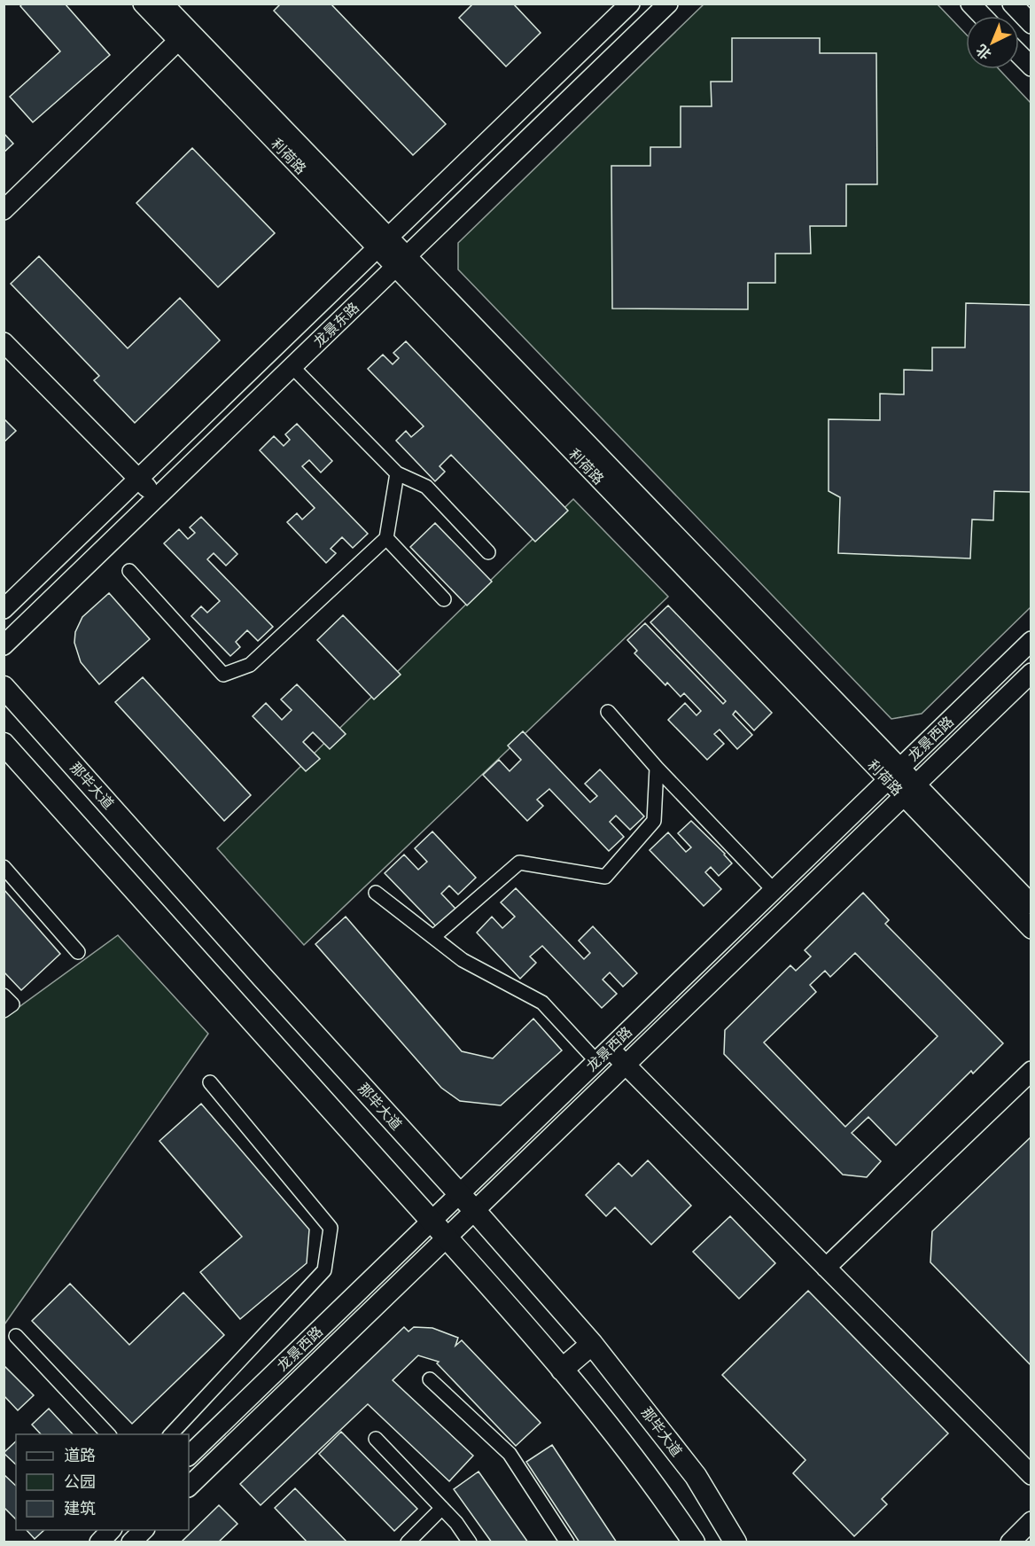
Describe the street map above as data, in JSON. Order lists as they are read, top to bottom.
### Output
{
  "streets": {
    "main road": [
      "利荷路",
      "龙景东路",
      "龙景西路",
      "那毕大道"
    ]
  },
  "crossings": [
    ["利荷路", "龙景东路"],
    ["利荷路", "龙景西路"],
    ["龙景西路", "那毕大道"]
  ],
  "legend": ["道路", "公园", "建筑"],
  "north": "bottom left"
}
